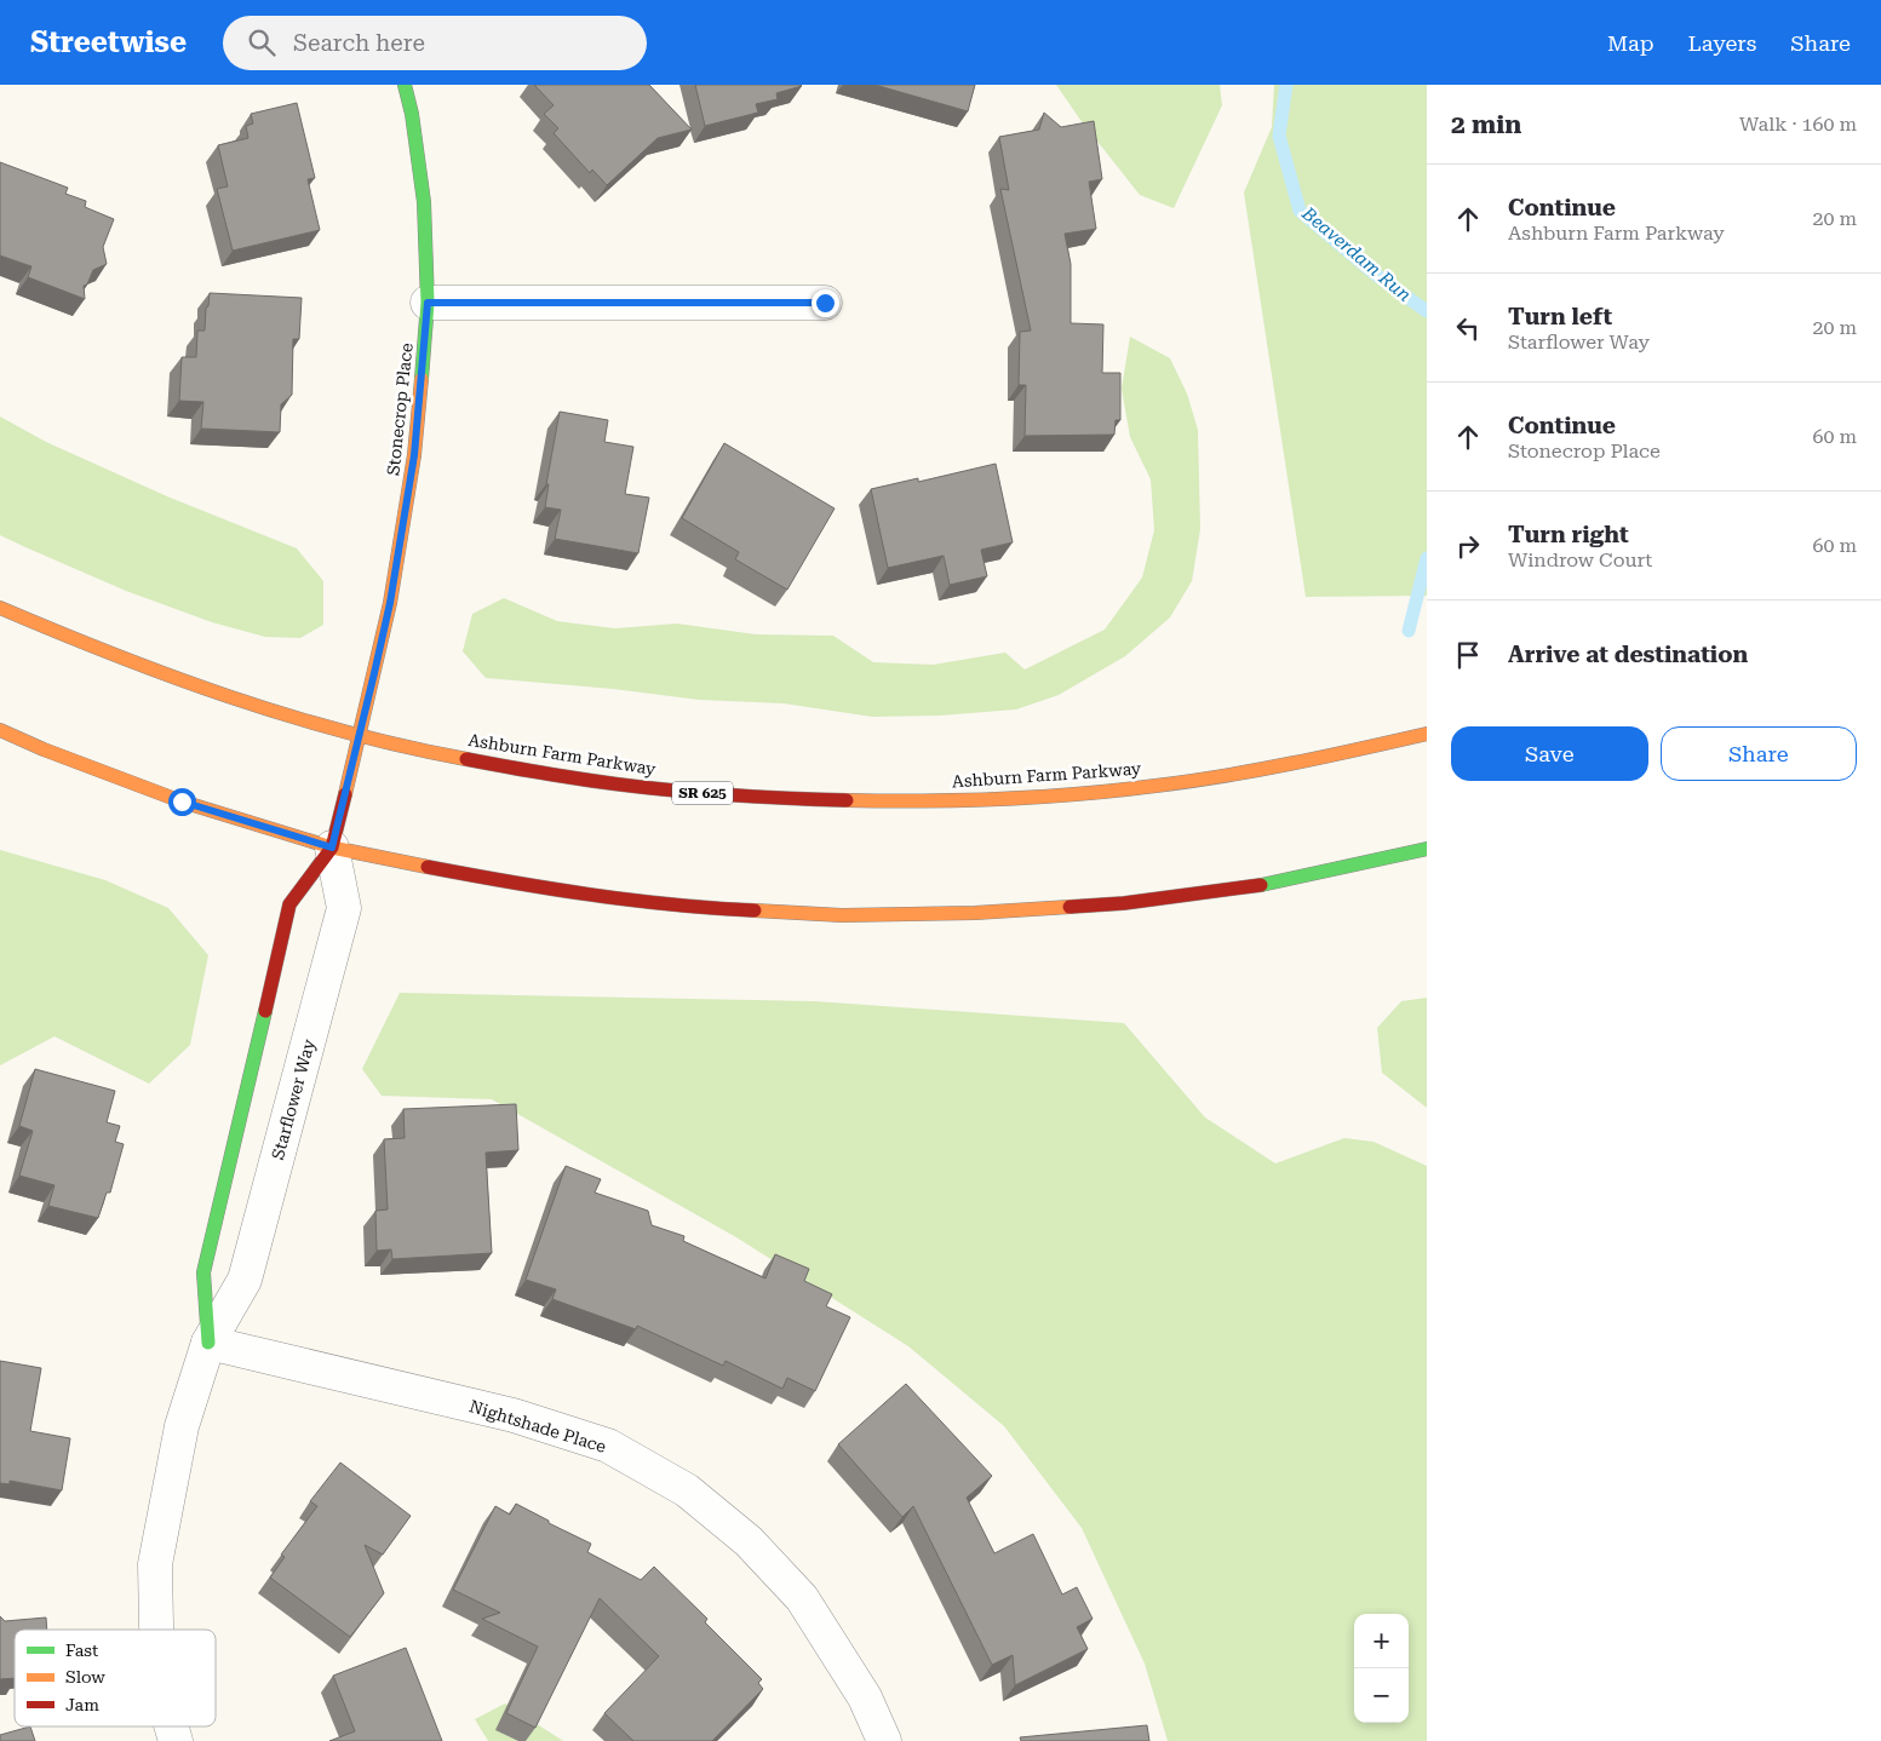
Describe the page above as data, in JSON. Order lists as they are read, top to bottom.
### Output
{
  "streets": {
    "main road": [
      "Stonecrop Place",
      "Ashburn Farm Parkway",
      "SR 625",
      "Starflower Way"
    ],
    "street": ["Nightshade Place"]
  },
  "crossings": [
    ["Stonecrop Place", "Ashburn Farm Parkway"],
    ["Stonecrop Place", "Starflower Way"],
    ["Ashburn Farm Parkway", "Starflower Way"],
    ["Starflower Way", "Nightshade Place"]
  ],
  "water": ["Beaverdam Run"],
  "legend": ["Fast", "Slow", "Jam"],
  "page": {
    "header": "Streetwise",
    "search": "Search here",
    "nav": ["Map", "Layers", "Share"],
    "heading": ["2 min", "Walk · 160 m"],
    "list": [
      ["Continue", "Ashburn Farm Parkway", "20 m"],
      ["Turn left", "Starflower Way", "20 m"],
      ["Continue", "Stonecrop Place", "60 m"],
      ["Turn right", "Windrow Court", "60 m"],
      "Arrive at destination"
    ],
    "buttons": ["Save", "Share"],
    "map_buttons": ["+", "−"]
  }
}
